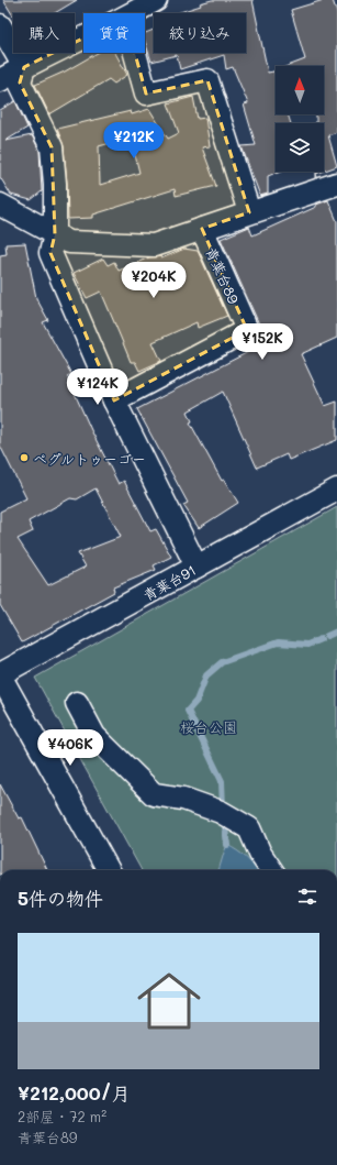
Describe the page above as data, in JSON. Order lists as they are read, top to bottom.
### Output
{
  "streets": {
    "street": ["青葉台89", "青葉台91"]
  },
  "parks": ["桜台公園"],
  "places": ["ペグルトゥーゴー"],
  "north": "top",
  "page": {
    "chip": ["購入", "賃貸", "絞り込み"],
    "price": [
      "¥212K",
      "¥204K",
      "¥152K",
      "¥124K",
      "¥406K"
    ],
    "heading": "5件の物件",
    "list": [
      {
        "name": "¥212,000/月",
        "note": "2部屋 · 72 m² · 青葉台89"
      }
    ]
  }
}
